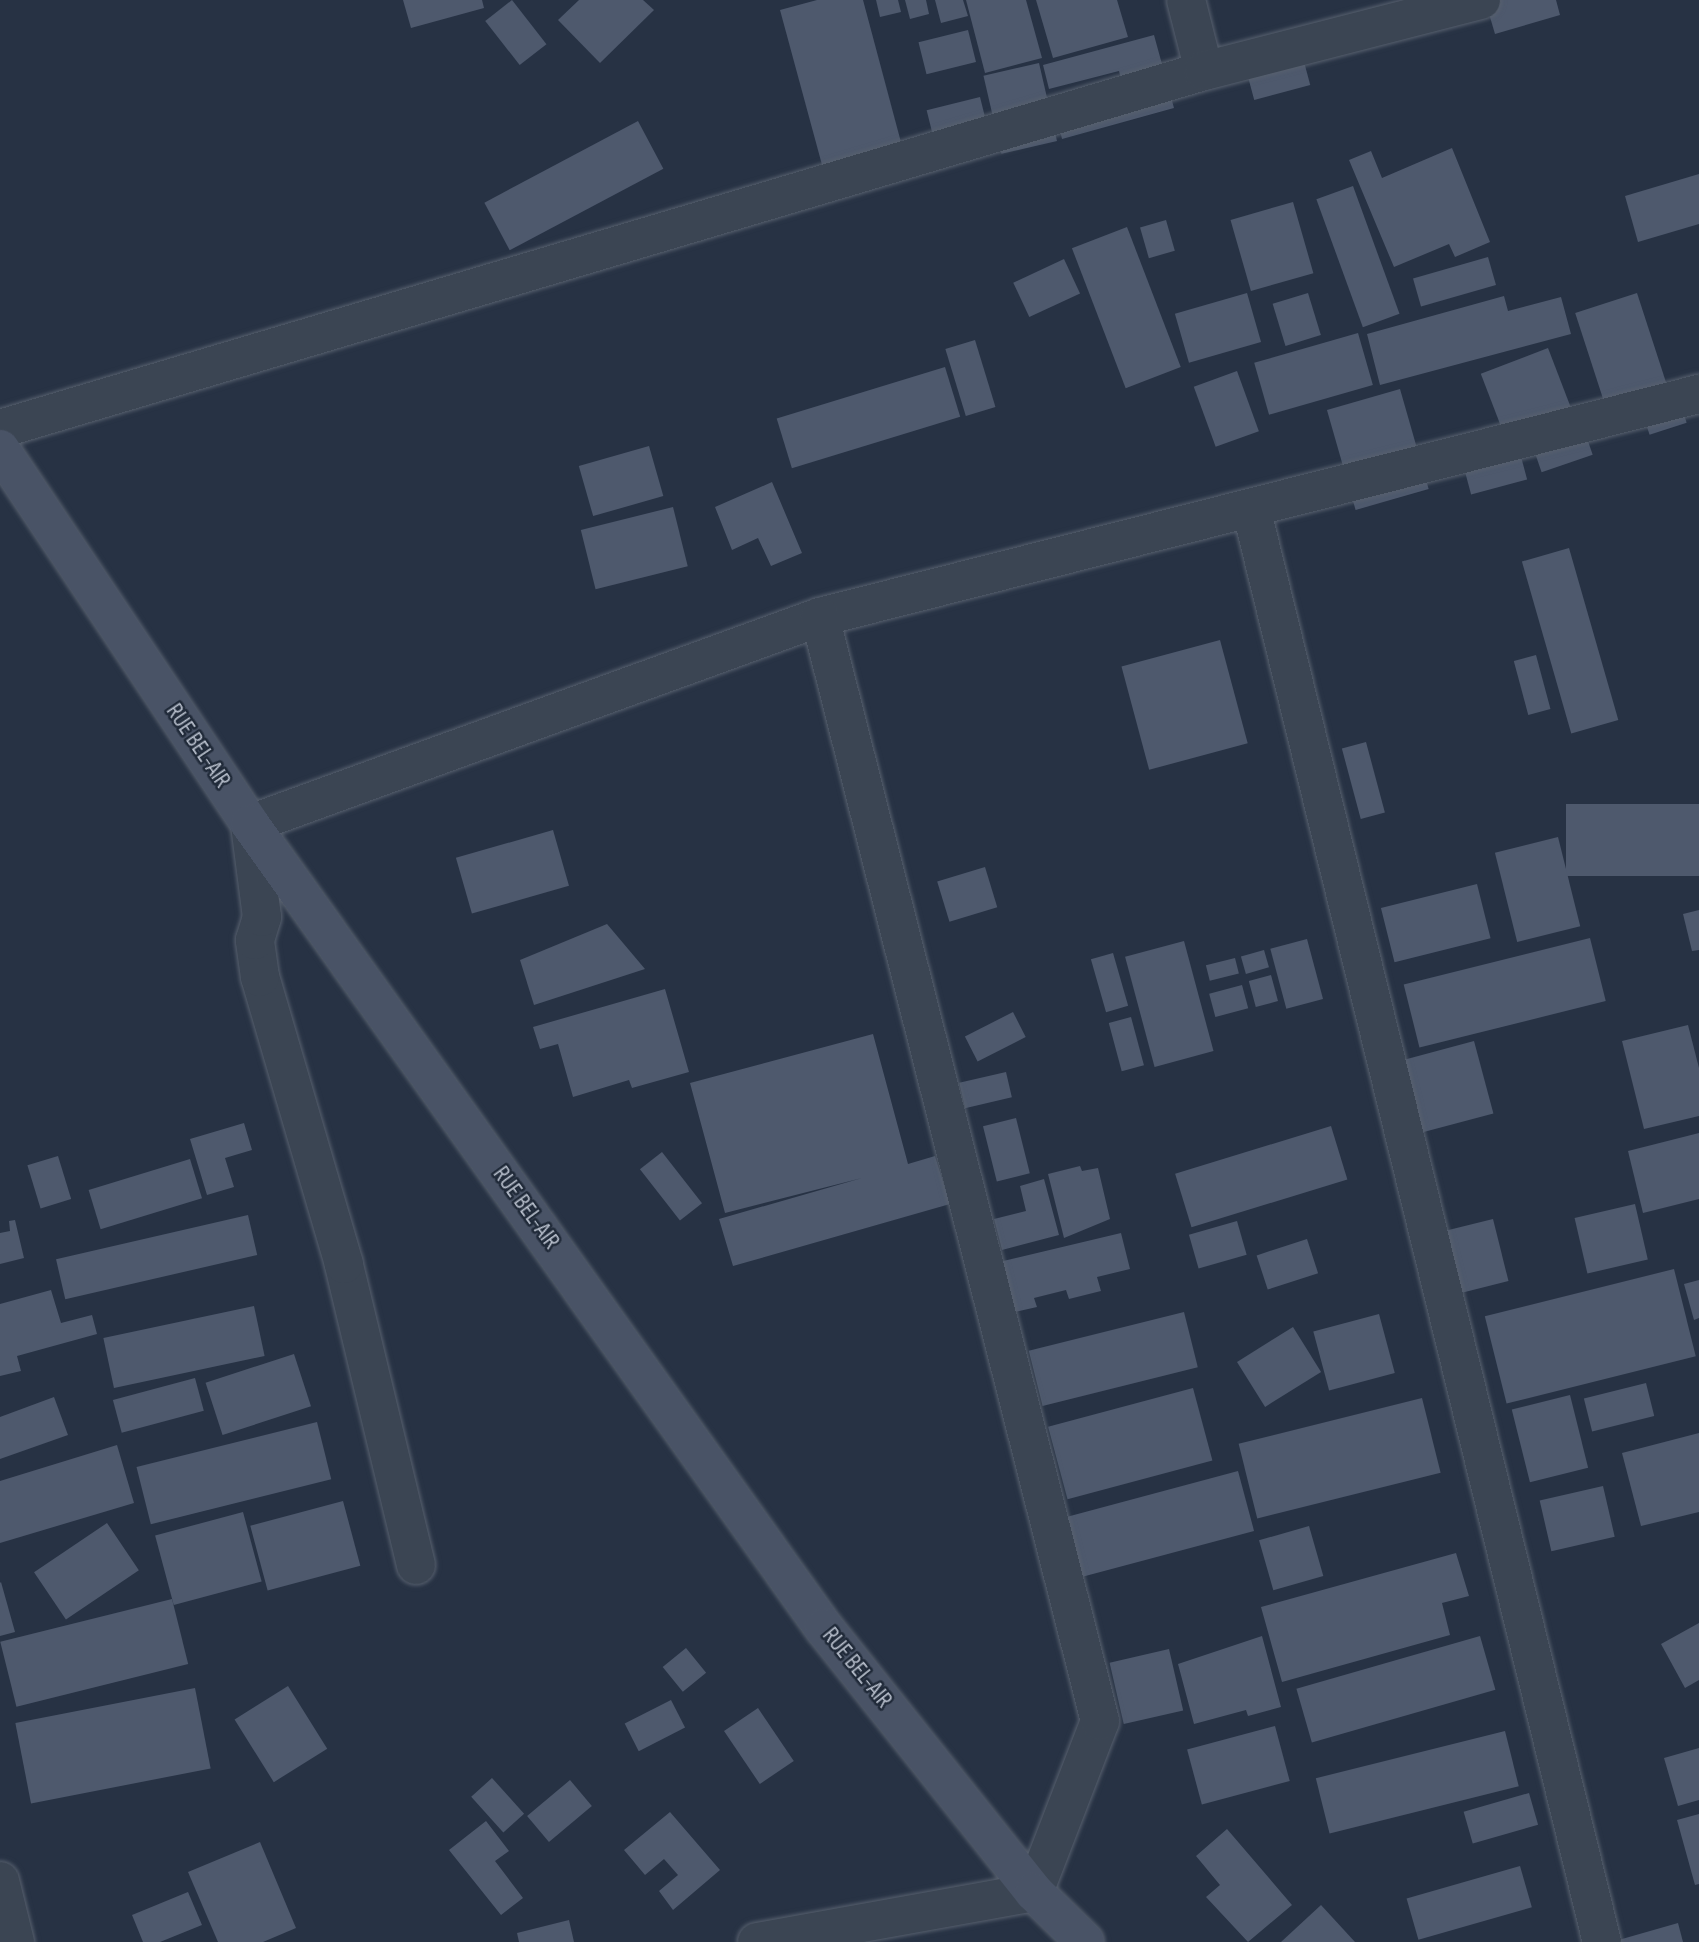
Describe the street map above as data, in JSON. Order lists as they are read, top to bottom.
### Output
{
  "streets": {
    "main road": ["RUE BEL-AIR"]
  }
}
